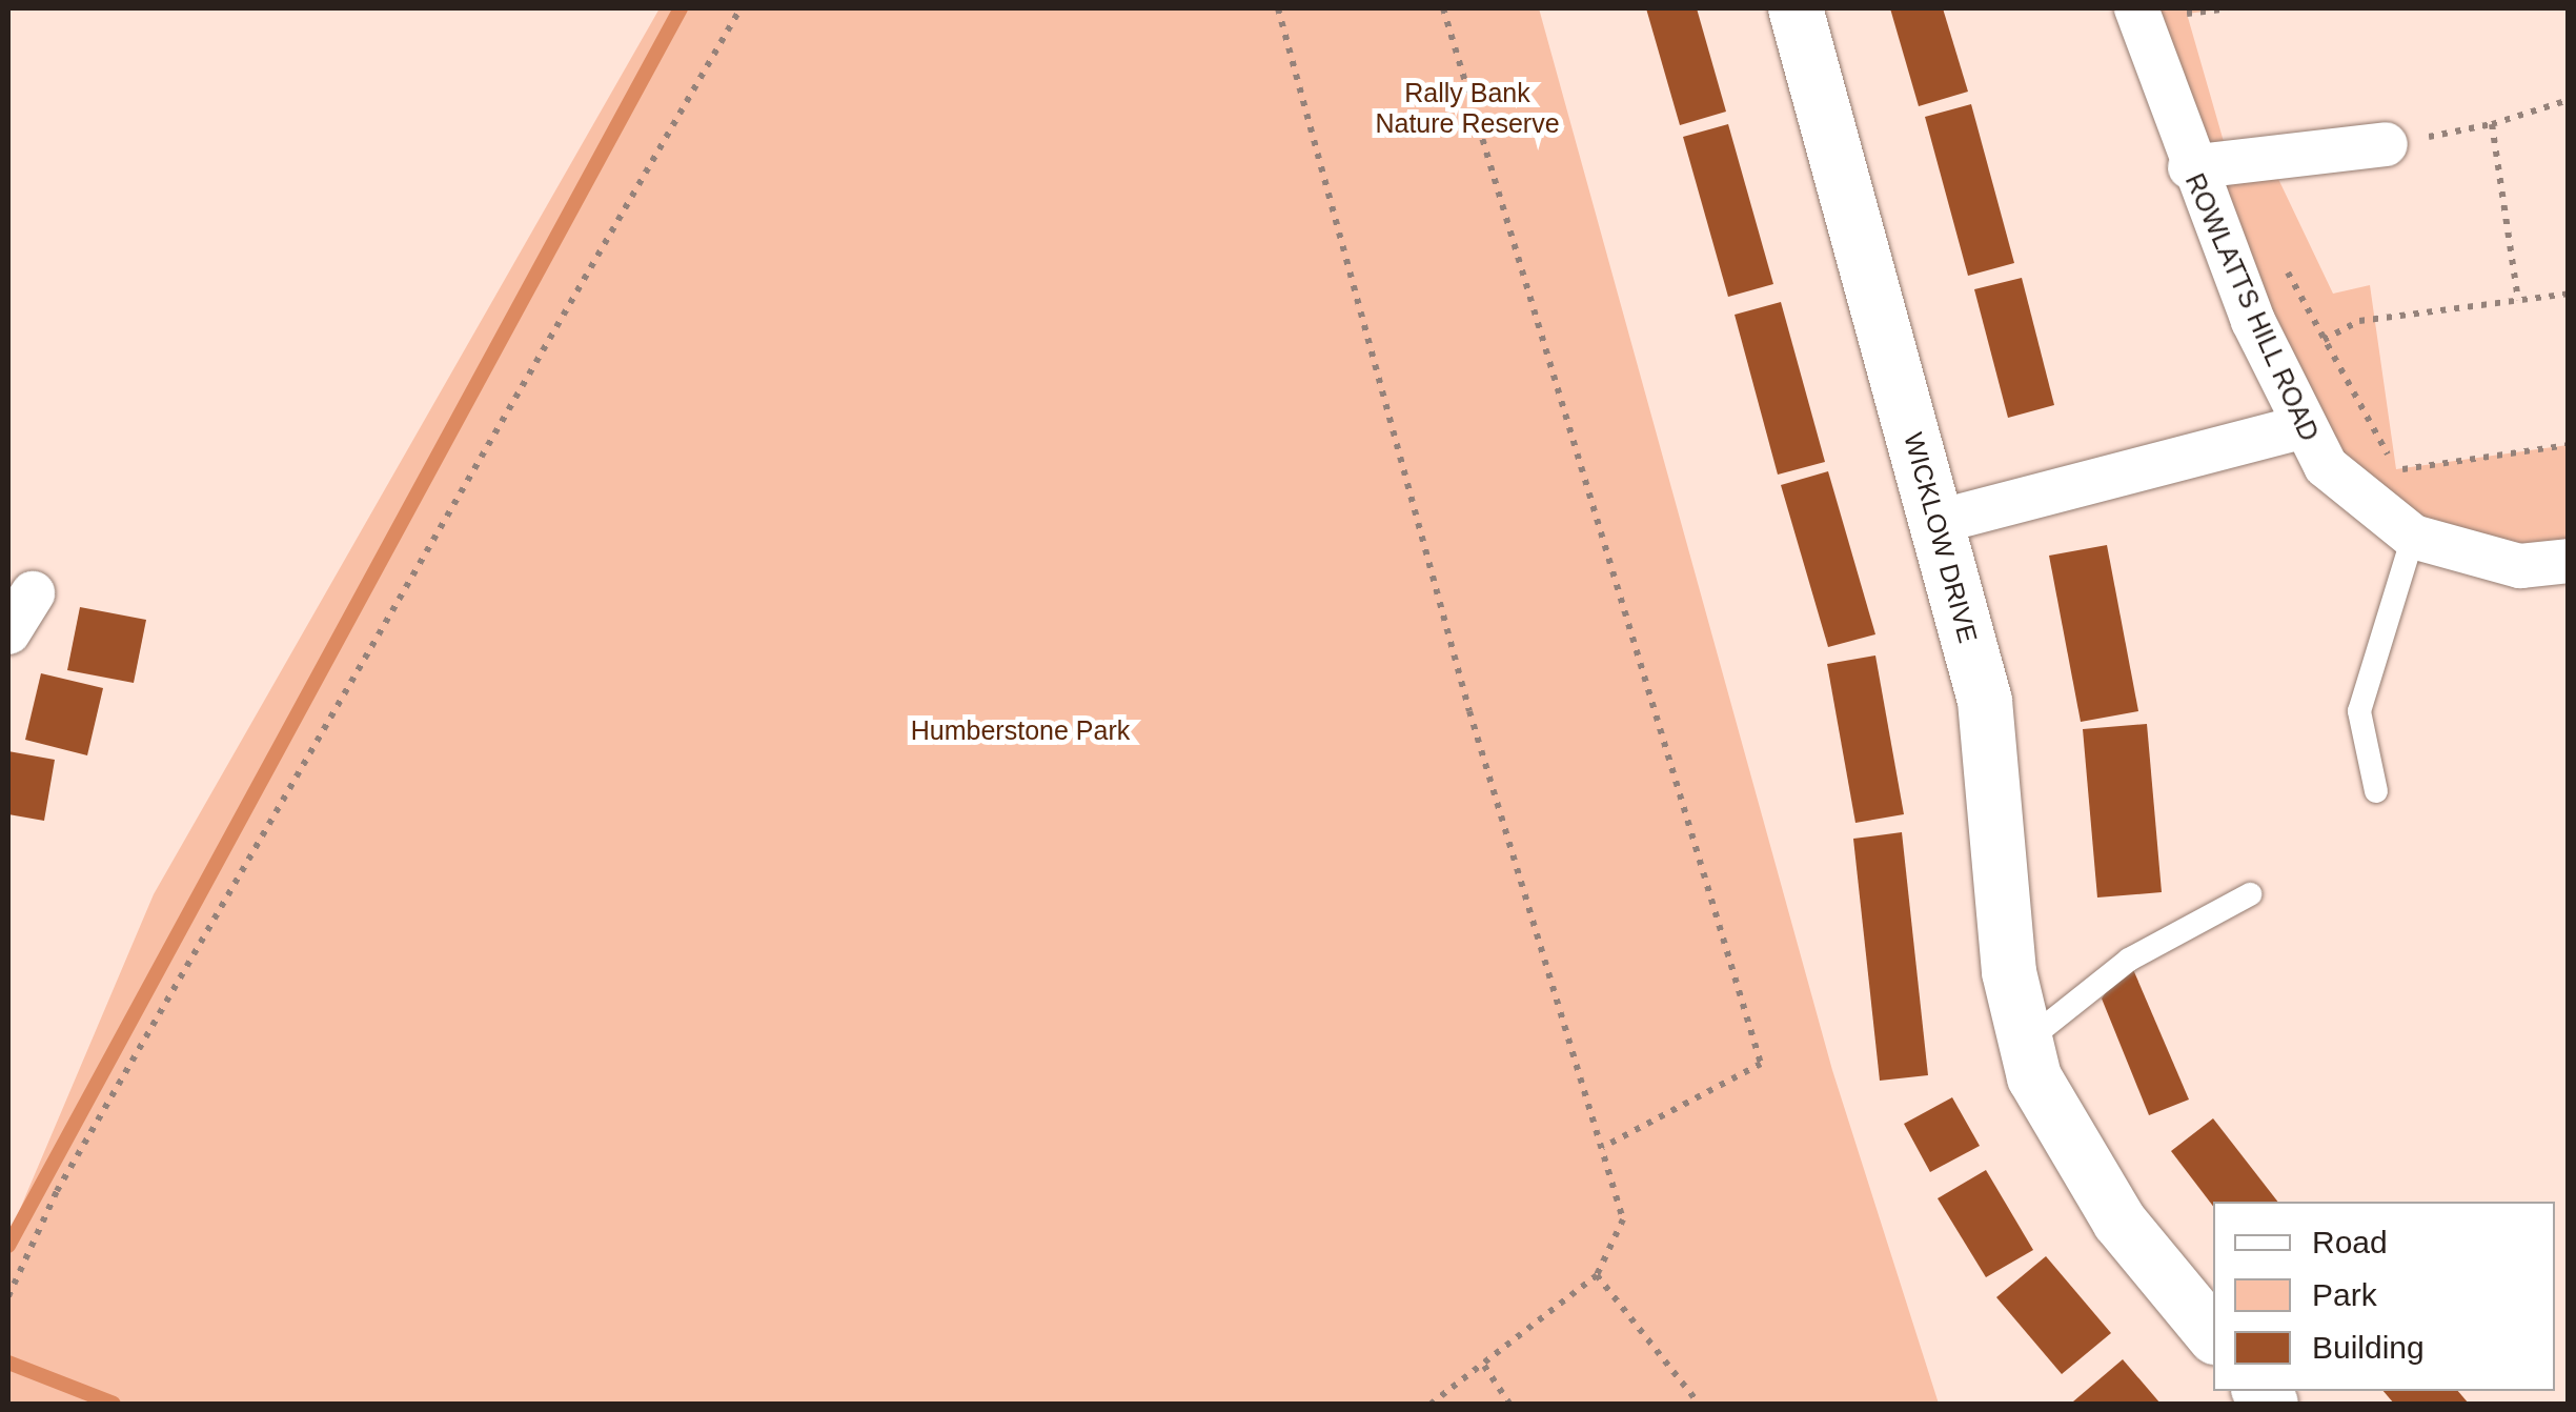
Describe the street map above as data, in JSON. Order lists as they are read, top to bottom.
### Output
{
  "streets": {
    "street": ["ROWLATTS HILL ROAD", "WICKLOW DRIVE"]
  },
  "parks": ["Rally Bank Nature Reserve", "Humberstone Park"],
  "legend": ["Road", "Park", "Building"]
}
